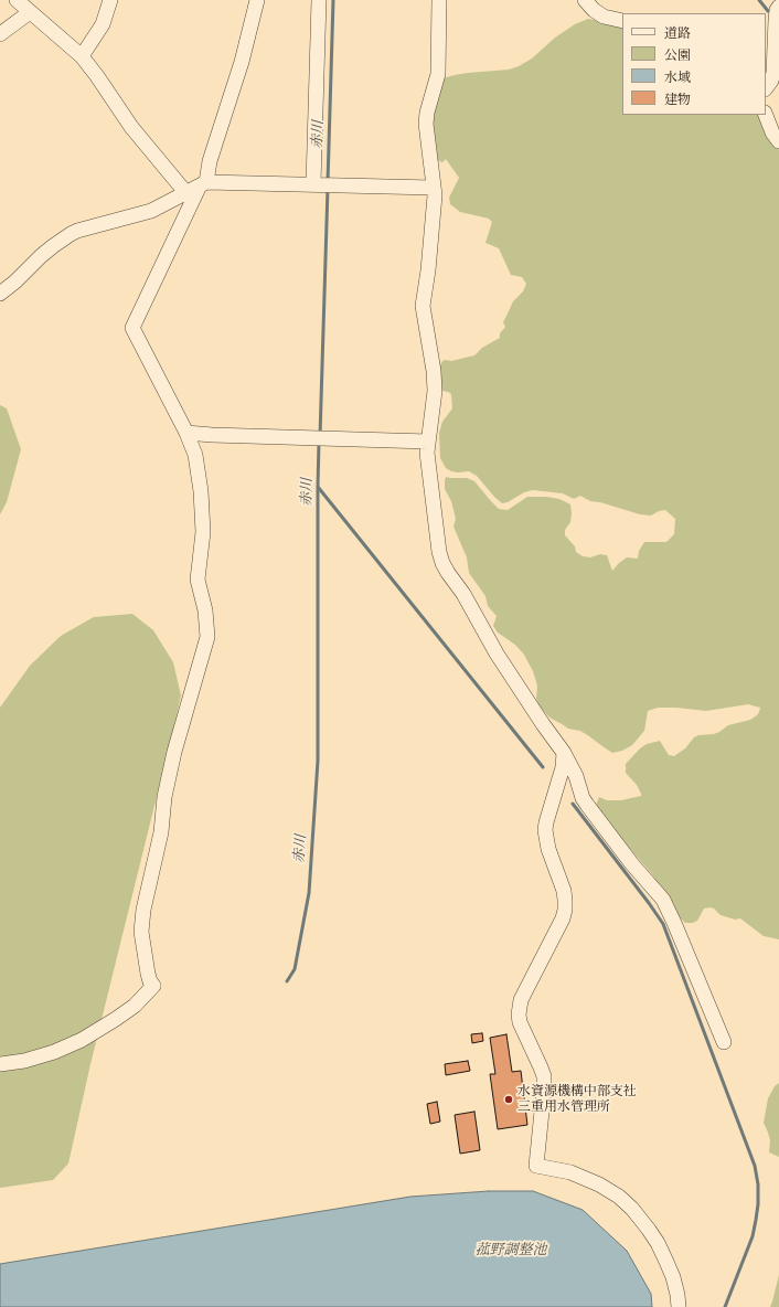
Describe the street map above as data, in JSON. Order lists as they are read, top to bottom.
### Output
{
  "water": ["赤川", "菰野調整池"],
  "places": ["水資源機構中部支社 三重用水管理所"],
  "legend": [
    "道路",
    "公園",
    "水域",
    "建物"
  ]
}
